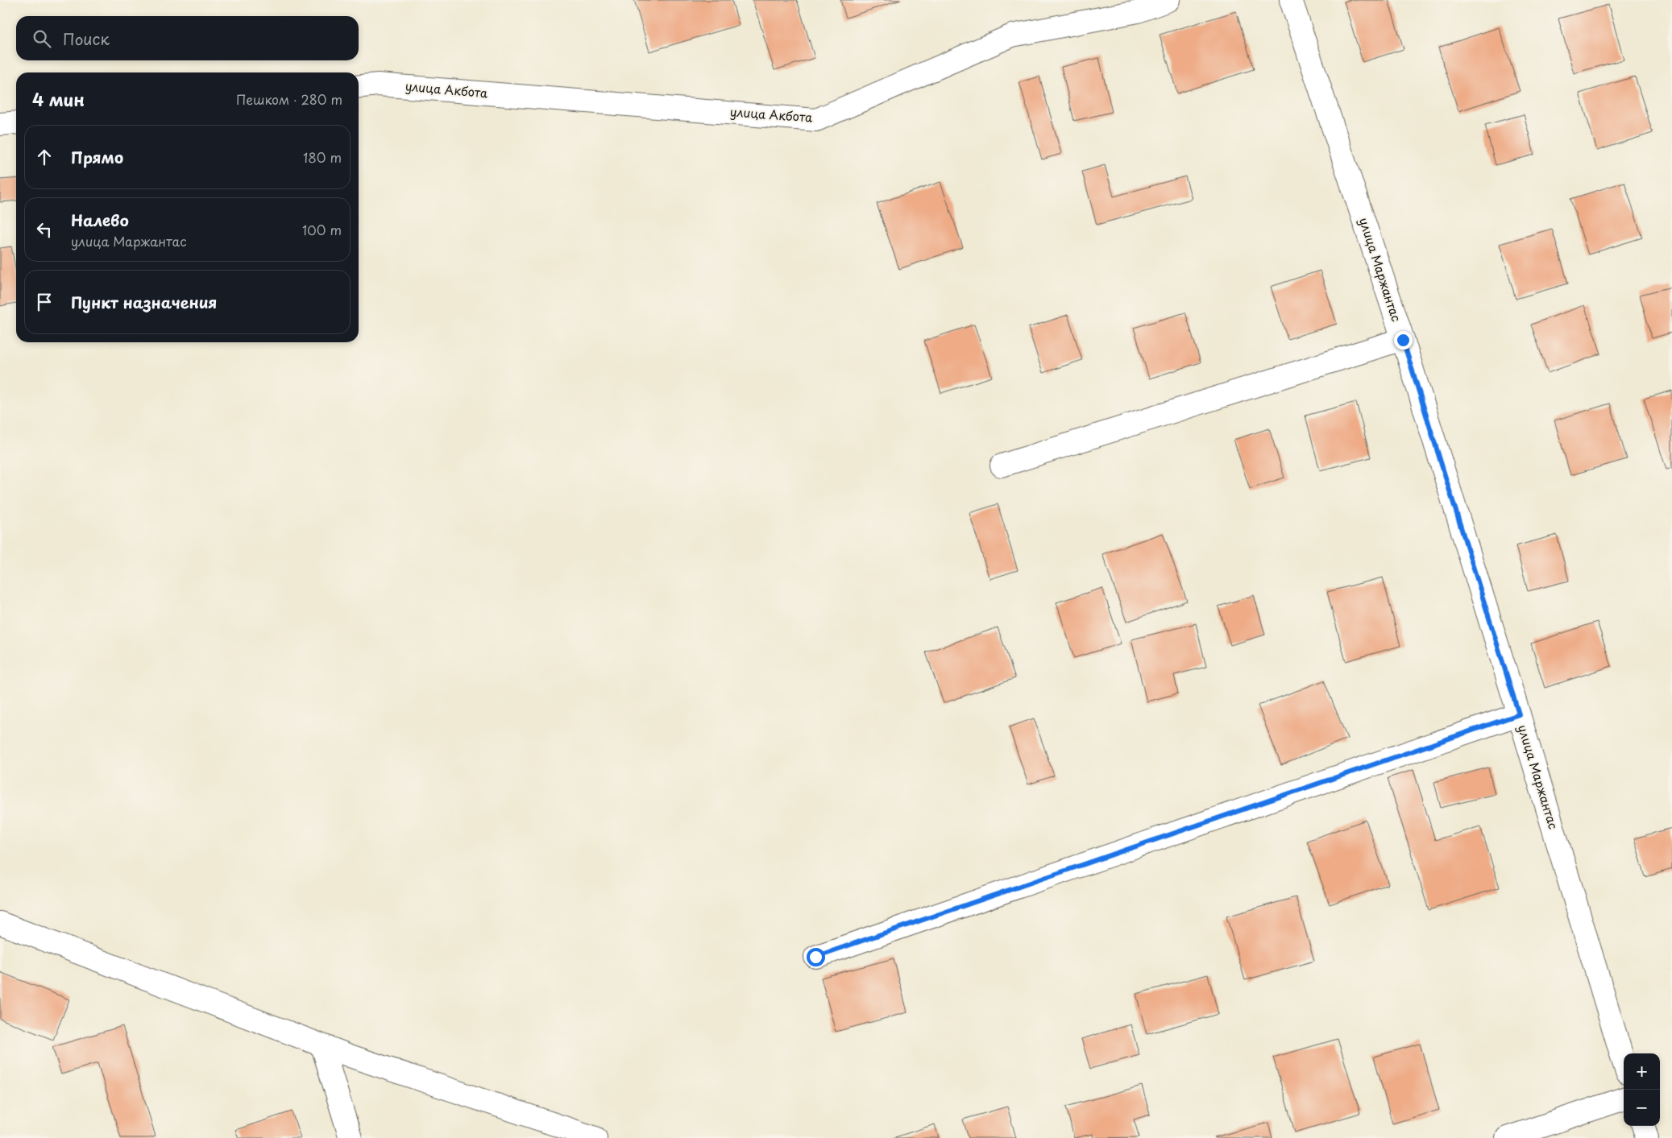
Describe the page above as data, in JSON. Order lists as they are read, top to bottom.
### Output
{
  "streets": {
    "street": ["улица Акбота", "улица Маржантас"]
  },
  "page": {
    "search": "Поиск",
    "heading": ["4 мин", "Пешком · 280 m"],
    "list": [
      ["Прямо", "180 m"],
      ["Налево", "улица Маржантас", "100 m"],
      "Пункт назначения"
    ],
    "map_buttons": ["+", "−"]
  }
}
